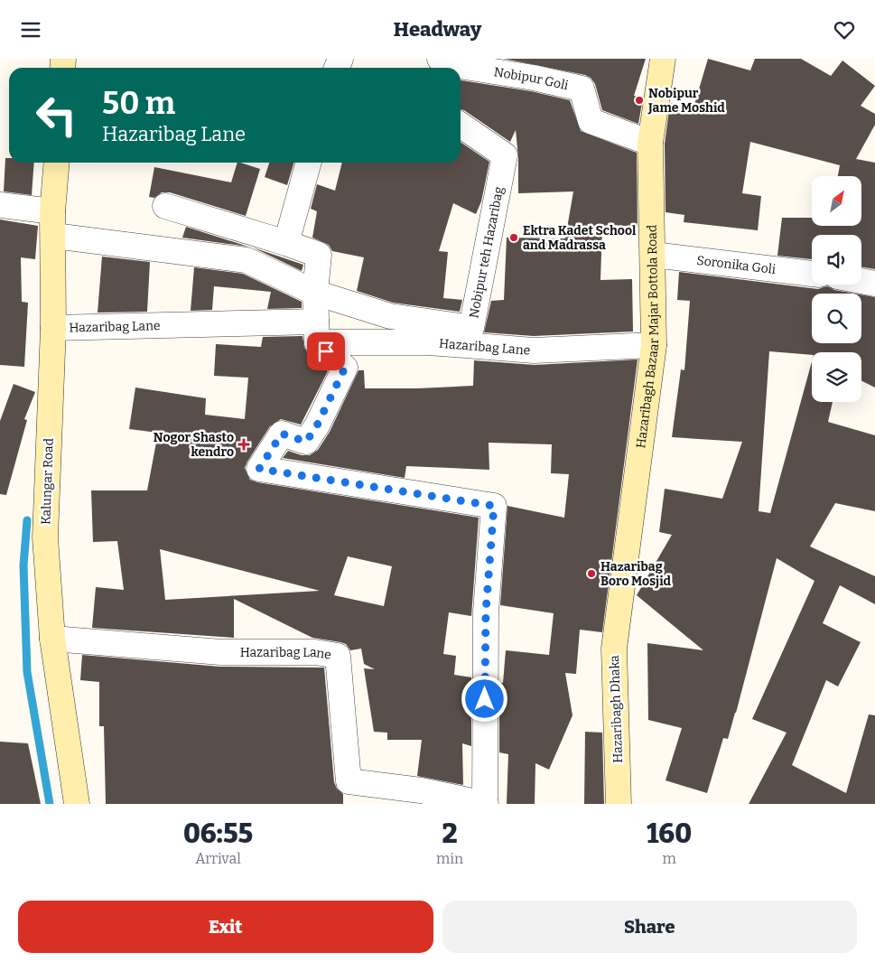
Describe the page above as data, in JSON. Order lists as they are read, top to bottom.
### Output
{
  "streets": {
    "street": [
      "Nobipur Goli",
      "Nobipur teh Hazaribag",
      "Soronika Goli",
      "Hazaribag Lane",
      "Hazaribagh Bazaar Majar Bottola Road",
      "Kalungar Road",
      "Hazaribagh Dhaka"
    ]
  },
  "crossings": [
    ["Nobipur Goli", "Hazaribagh Bazaar Majar Bottola Road"],
    ["Nobipur teh Hazaribag", "Kalungar Road"],
    ["Soronika Goli", "Hazaribagh Bazaar Majar Bottola Road"],
    ["Hazaribag Lane", "Hazaribagh Bazaar Majar Bottola Road"],
    ["Hazaribag Lane", "Kalungar Road"],
    ["Hazaribagh Bazaar Majar Bottola Road", "Hazaribagh Dhaka"]
  ],
  "places": {
    "other": ["Nobipur Jame Moshid", "Ektra Kadet School and Madrassa", "Hazaribag Boro Mosjid"],
    "health": ["Nogor Shasto kendro"]
  },
  "north": "top right",
  "page": {
    "header": "Headway",
    "turn": ["50 m", "Hazaribag Lane"],
    "eta": [
      "06:55",
      "Arrival",
      "2",
      "min",
      "160",
      "m"
    ],
    "buttons": ["Exit", "Share"]
  }
}
